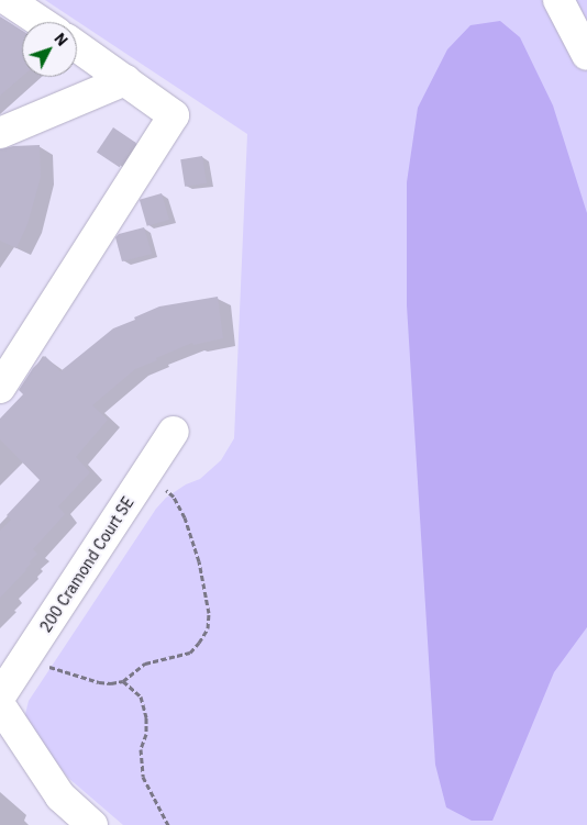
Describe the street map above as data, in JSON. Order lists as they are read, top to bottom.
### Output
{
  "streets": {
    "main road": ["200 Cramond Court SE"]
  },
  "north": "top right"
}
